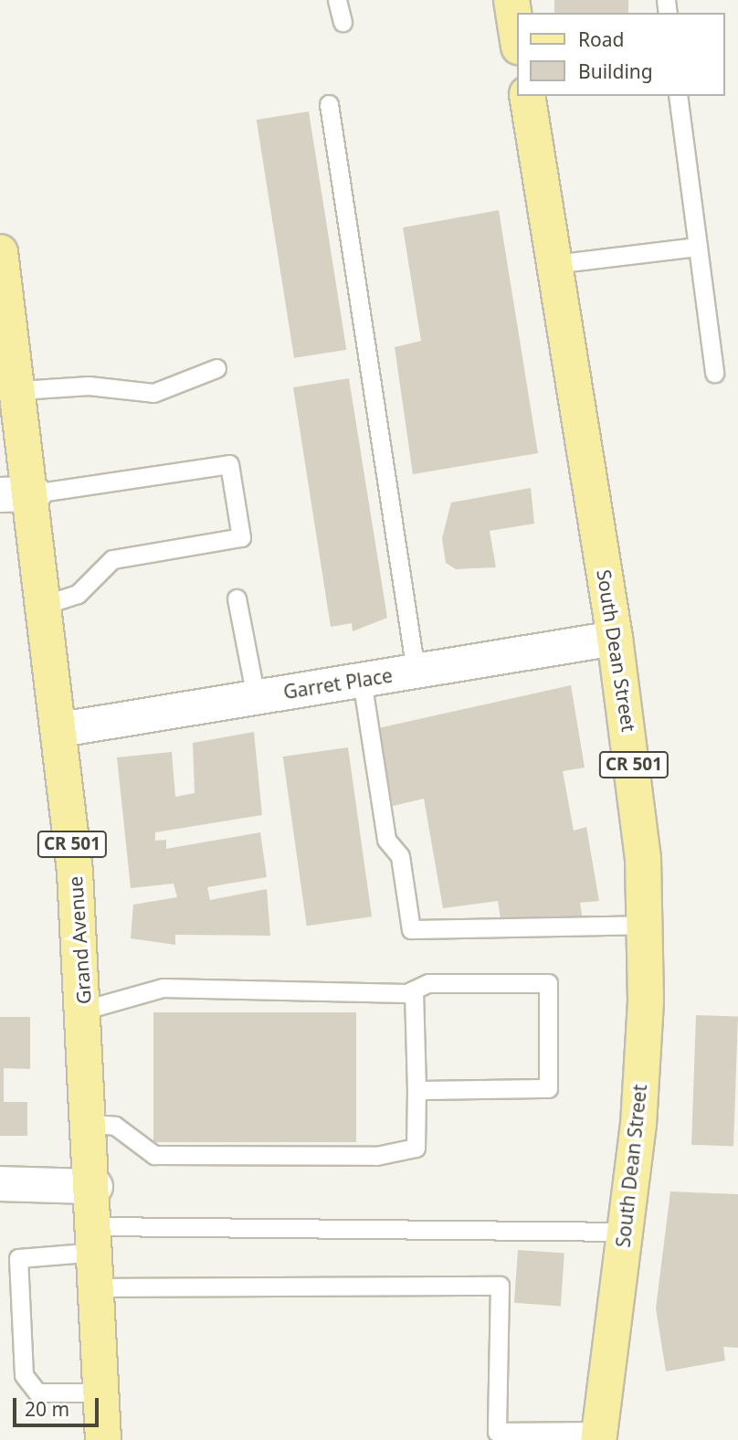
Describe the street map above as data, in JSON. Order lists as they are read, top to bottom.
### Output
{
  "streets": {
    "main road": ["South Dean Street", "CR 501", "Grand Avenue"],
    "street": ["Garret Place"]
  },
  "crossings": [
    ["South Dean Street", "Garret Place"],
    ["Garret Place", "Grand Avenue"]
  ],
  "legend": ["Road", "Building"],
  "scale_bar": "20 m"
}
